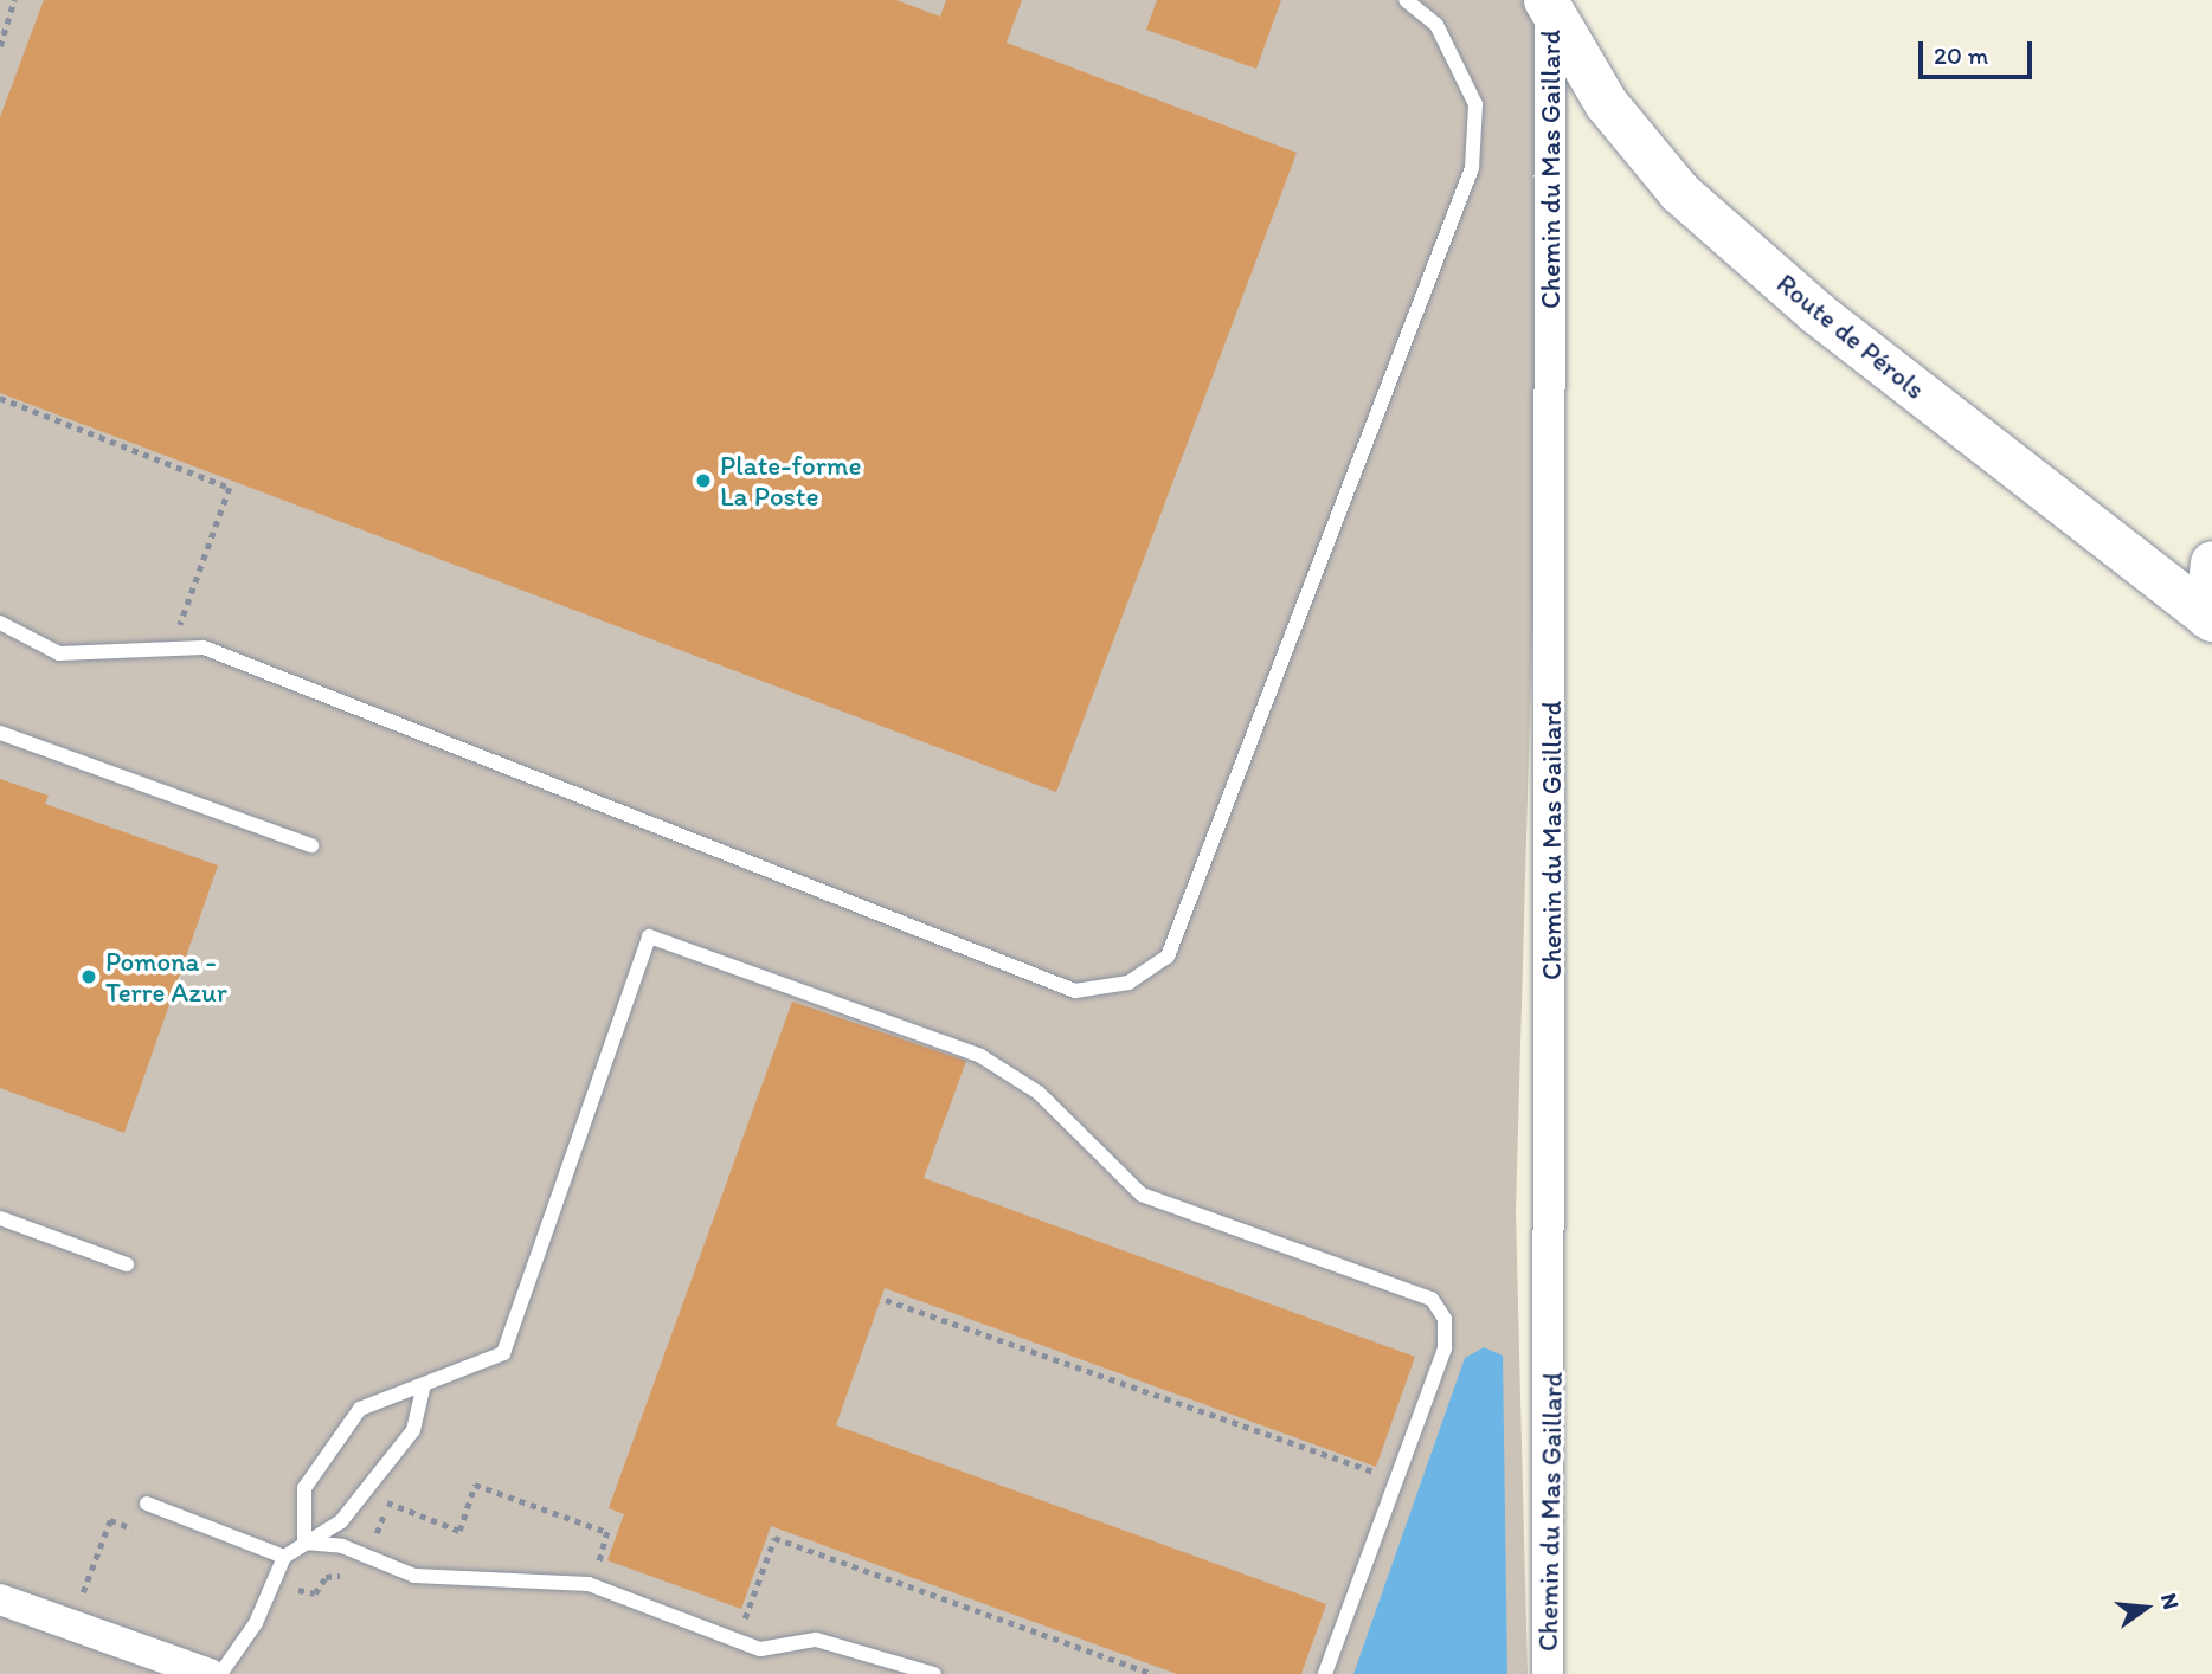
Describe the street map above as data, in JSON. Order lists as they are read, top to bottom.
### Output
{
  "streets": {
    "street": ["Chemin du Mas Gaillard", "Route de Pérols"]
  },
  "crossings": [
    ["Chemin du Mas Gaillard", "Route de Pérols"]
  ],
  "places": ["Plate-forme La Poste", "Pomona - Terre Azur"],
  "scale_bar": "20 m",
  "north": "right"
}
